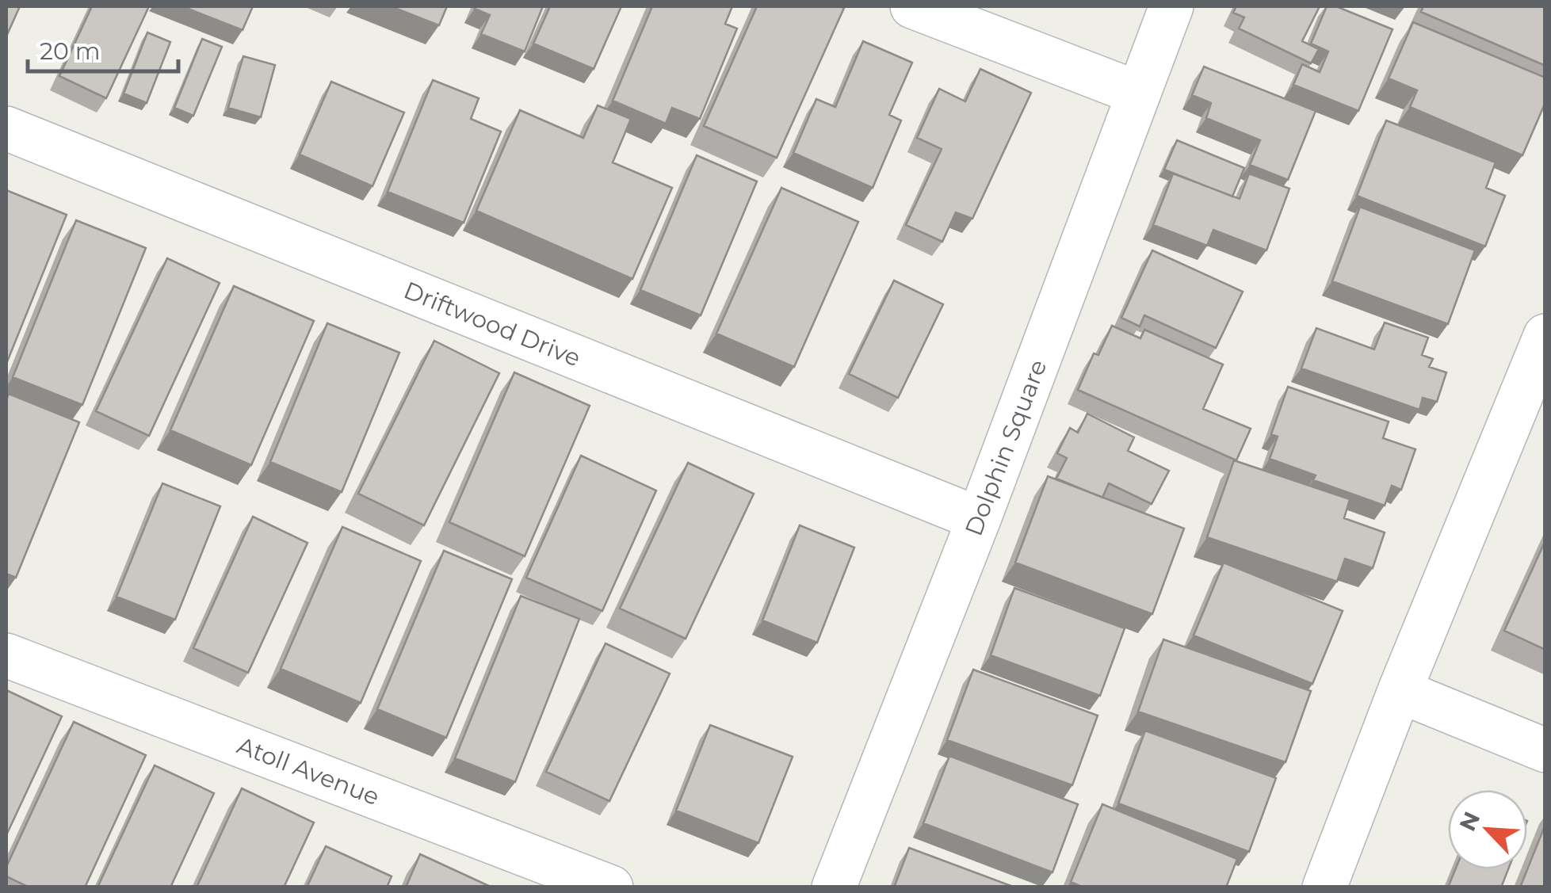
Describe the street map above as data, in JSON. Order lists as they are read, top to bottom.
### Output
{
  "streets": {
    "street": ["Driftwood Drive", "Dolphin Square", "Atoll Avenue"]
  },
  "crossings": [
    ["Driftwood Drive", "Dolphin Square"]
  ],
  "scale_bar": "20 m",
  "north": "top left"
}
